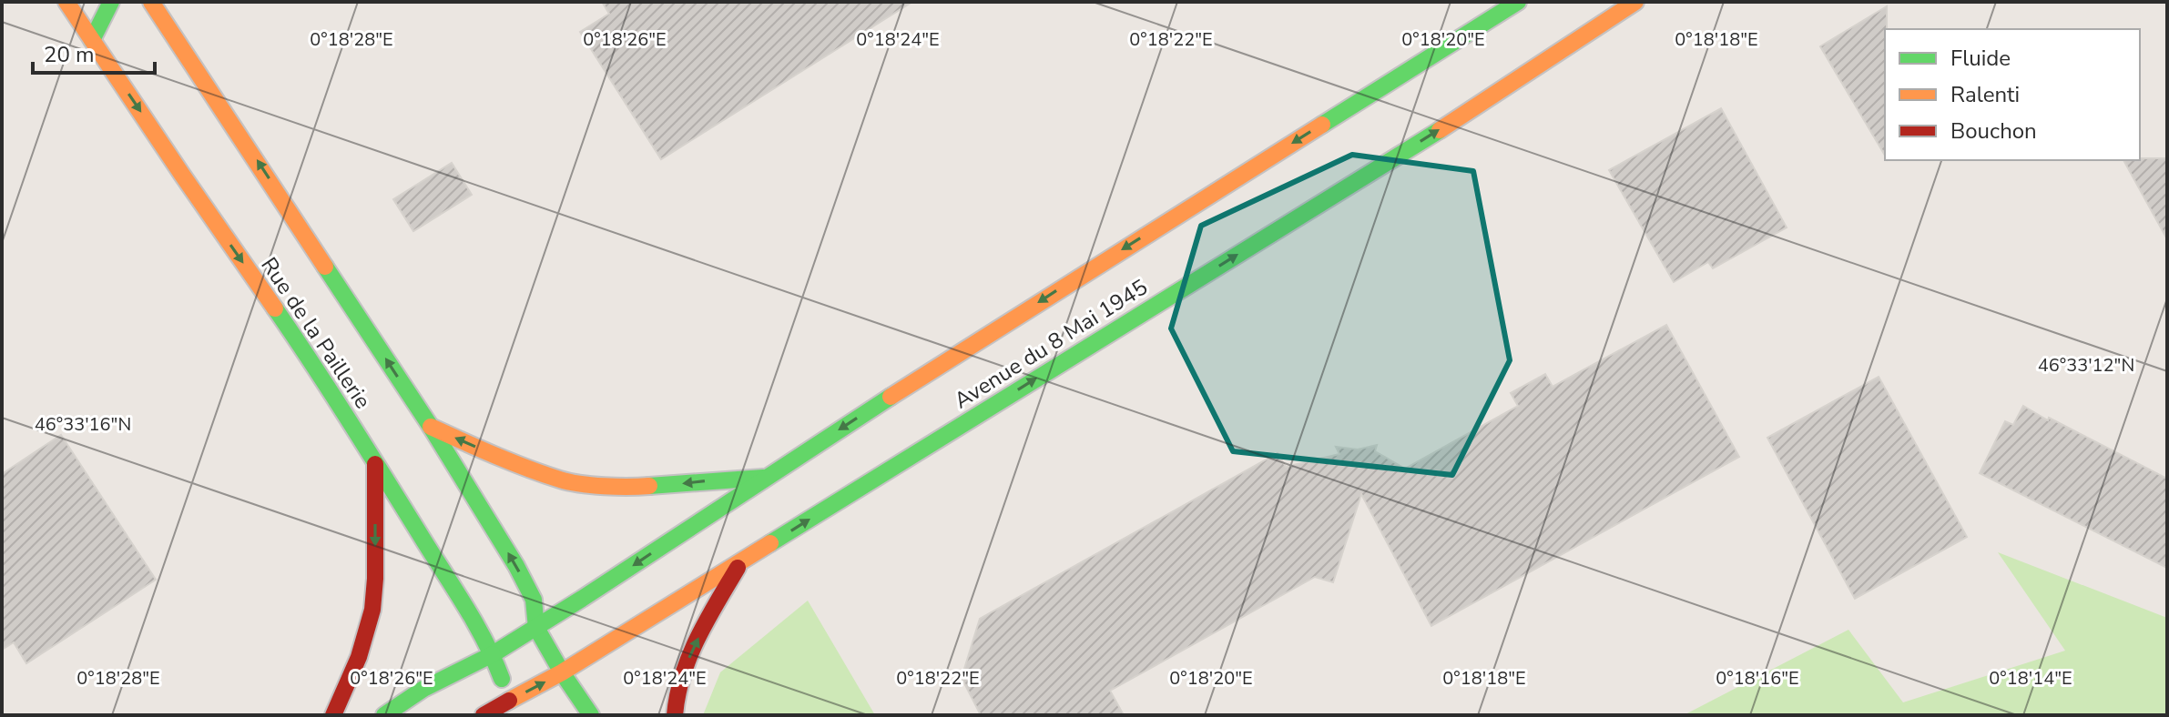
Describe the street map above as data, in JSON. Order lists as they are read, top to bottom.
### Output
{
  "streets": {
    "main road": ["Rue de la Paillerie", "Avenue du 8 Mai 1945"]
  },
  "crossings": [
    ["Rue de la Paillerie", "Avenue du 8 Mai 1945"]
  ],
  "legend": ["Fluide", "Ralenti", "Bouchon"],
  "scale_bar": "20 m",
  "coordinates": [
    "0°18'22\"E",
    "0°18'28\"E",
    "0°18'26\"E",
    "0°18'24\"E",
    "0°18'20\"E",
    "0°18'18\"E",
    "46°33'12\"N",
    "46°33'16\"N",
    "0°18'16\"E",
    "0°18'14\"E"
  ]
}
